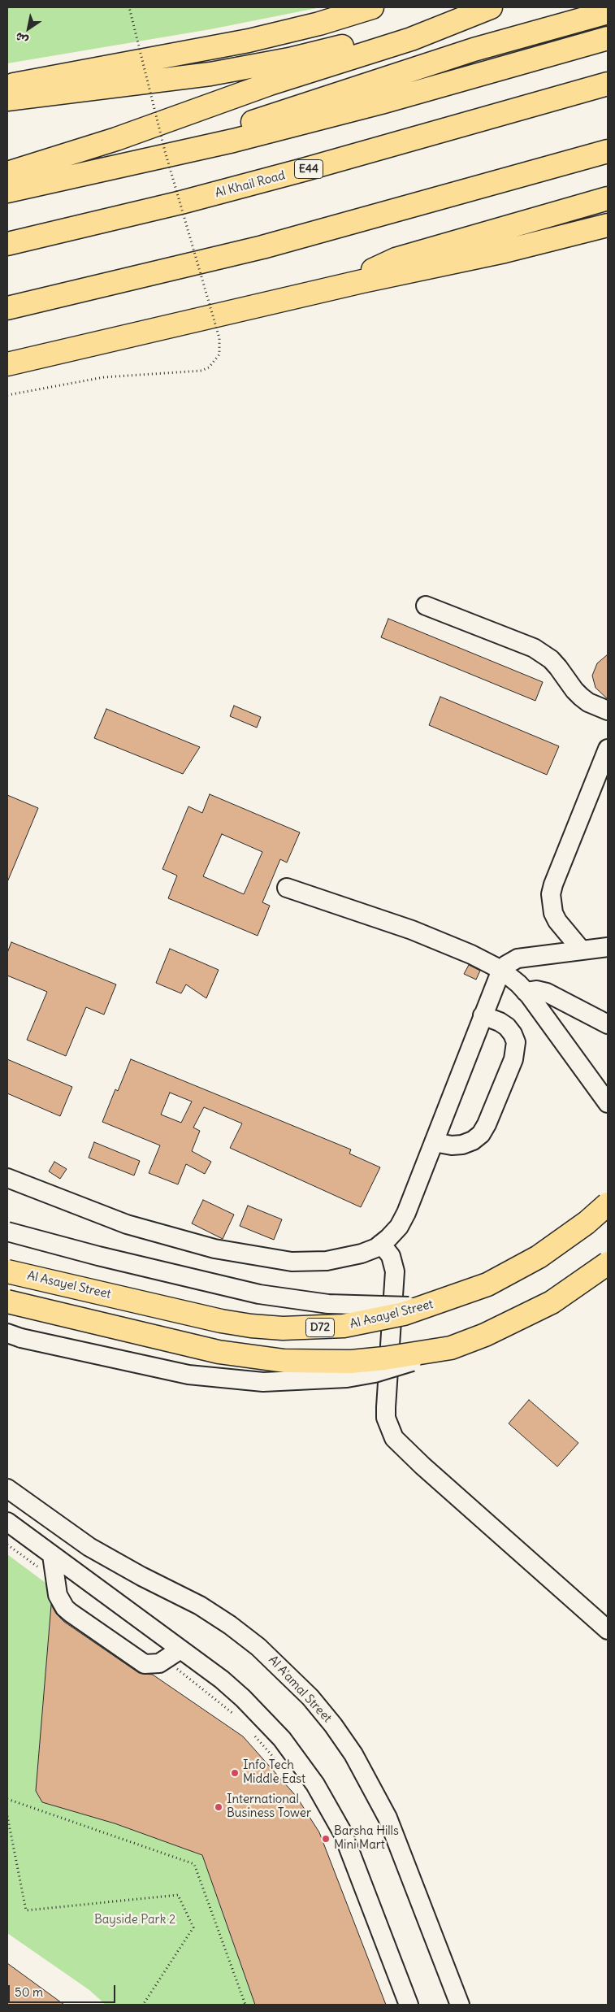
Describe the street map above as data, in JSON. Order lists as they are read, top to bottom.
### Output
{
  "streets": {
    "main road": [
      "E44",
      "Al Khail Road",
      "Al Asayel Street",
      "D72"
    ],
    "street": ["Al A'amal Street"]
  },
  "parks": ["Bayside Park 2"],
  "places": ["Info Tech Middle East", "International Business Tower", "Barsha Hills Mini Mart"],
  "scale_bar": "50 m",
  "north": "bottom left"
}
